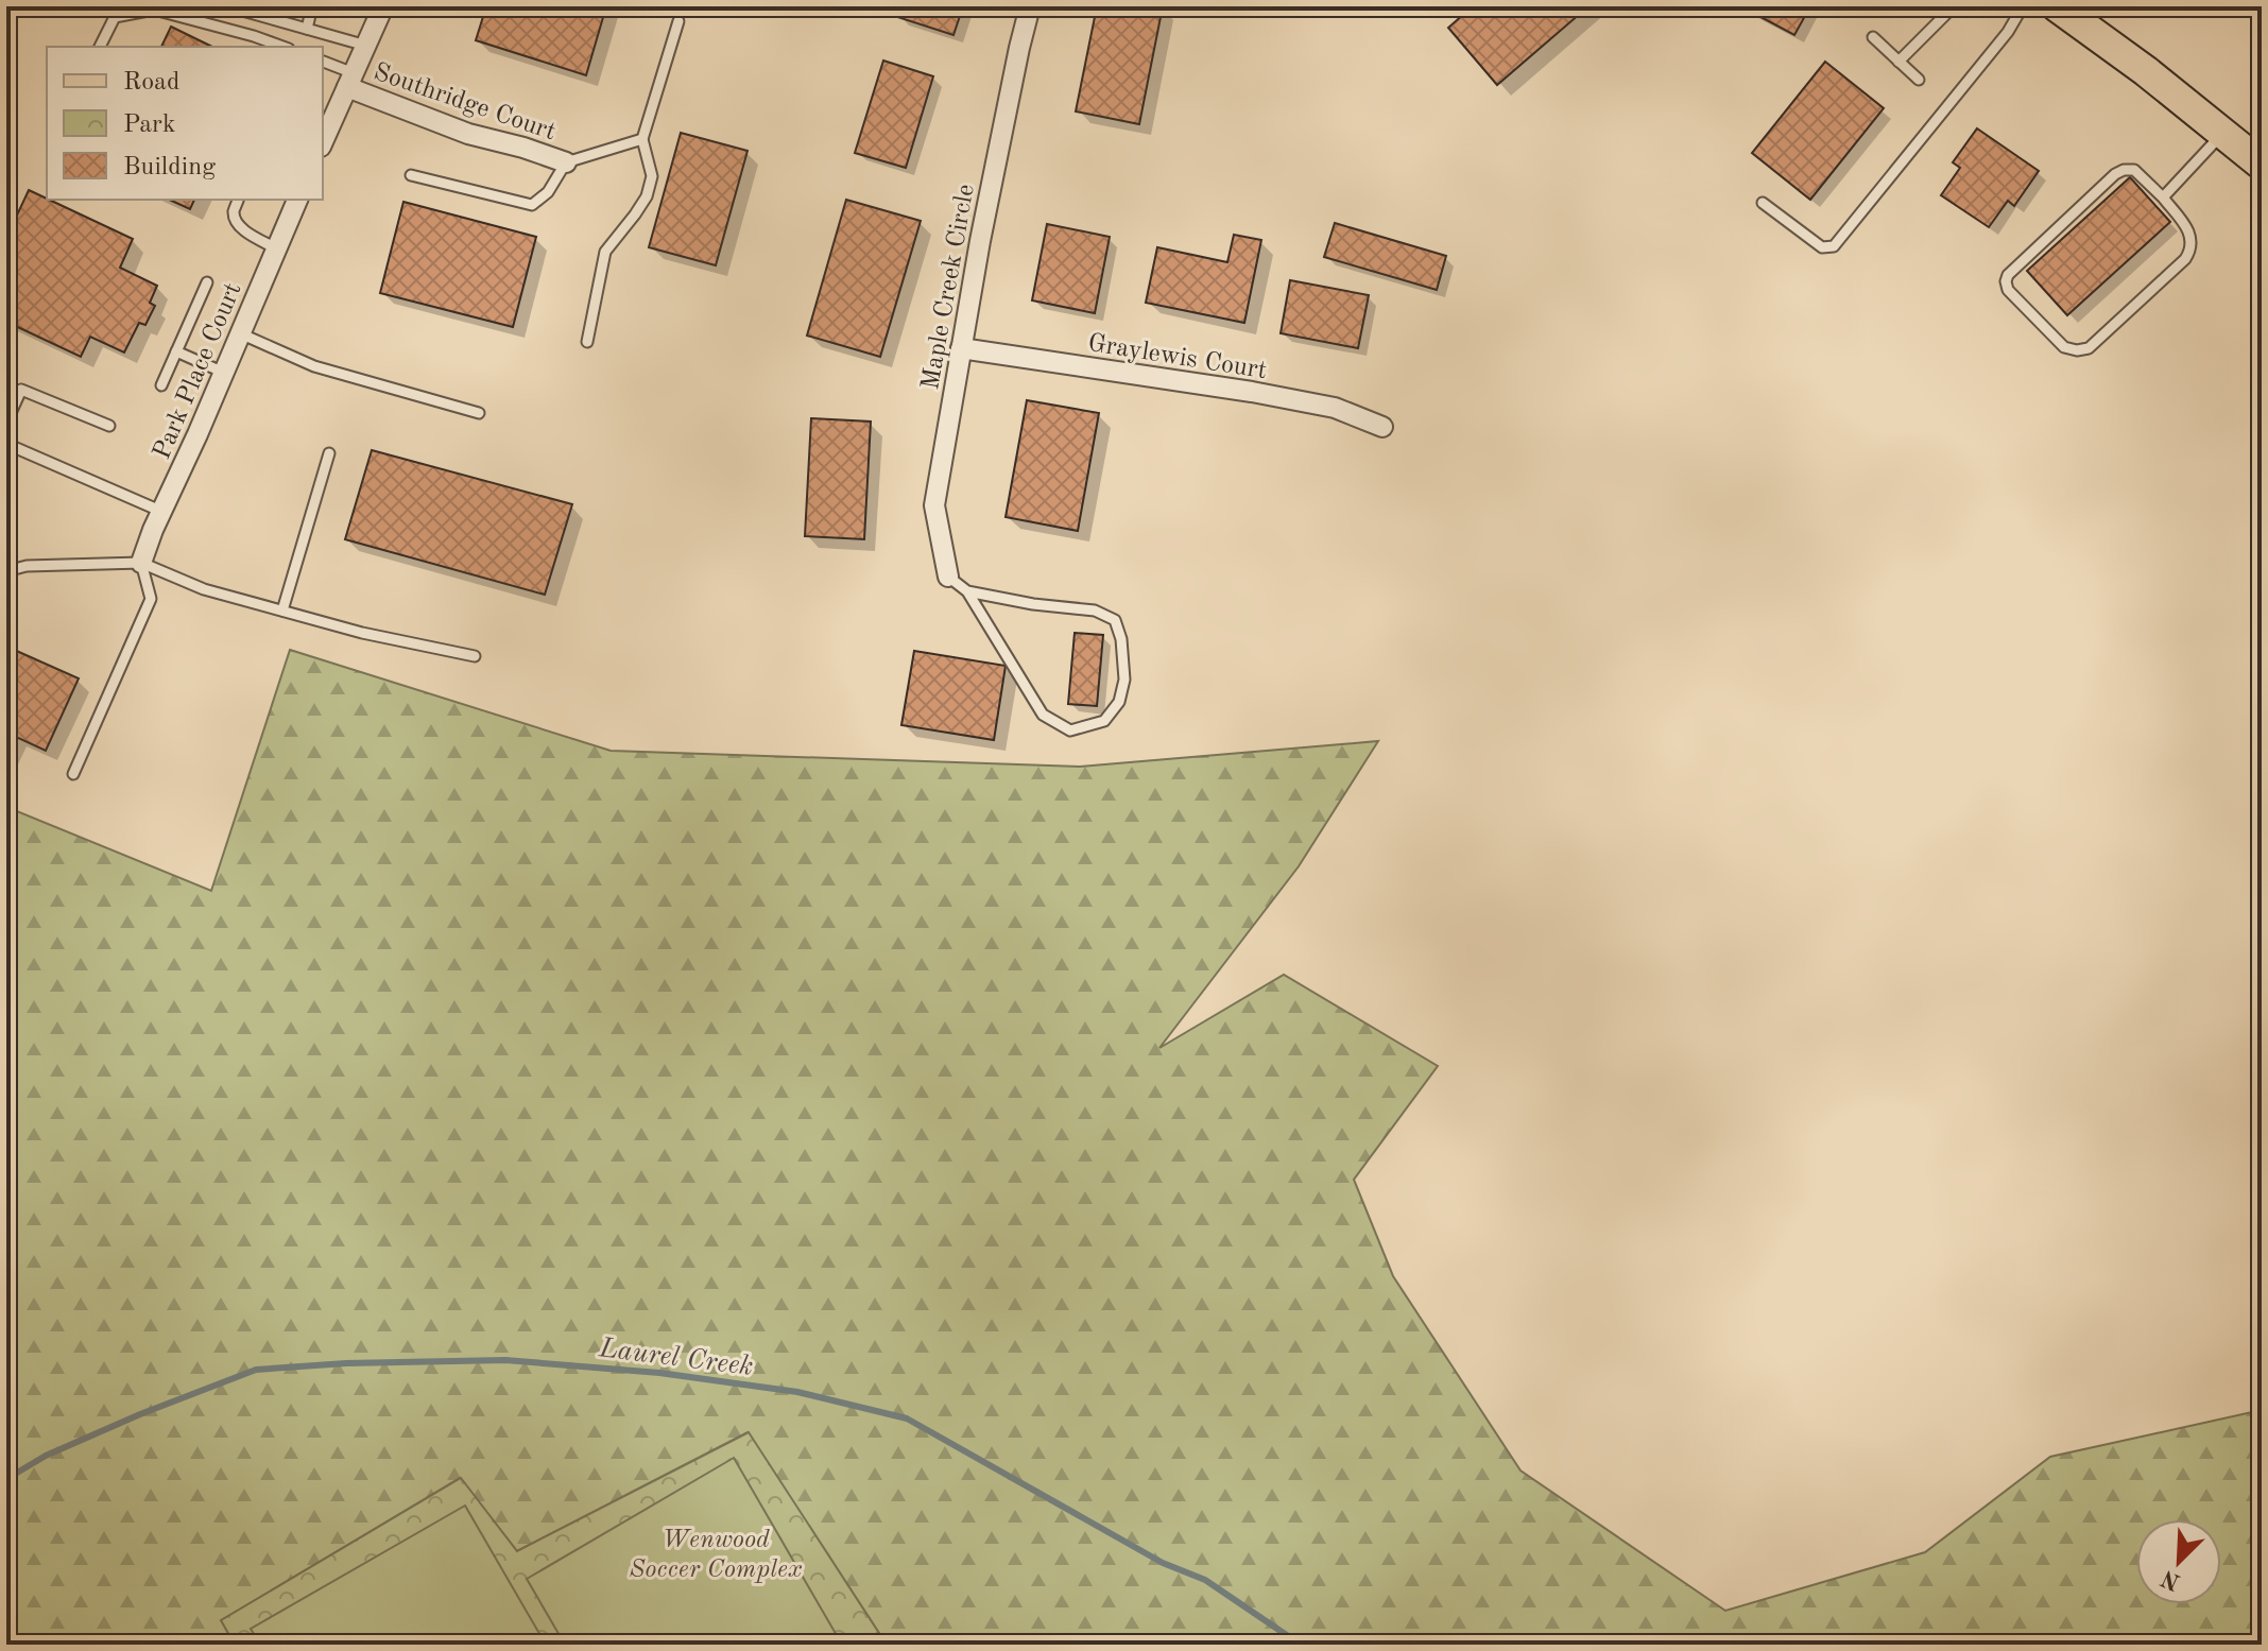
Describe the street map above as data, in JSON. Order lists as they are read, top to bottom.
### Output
{
  "streets": {
    "street": [
      "Southridge Court",
      "Maple Creek Circle",
      "Graylewis Court",
      "Park Place Court"
    ]
  },
  "crossings": [
    ["Maple Creek Circle", "Graylewis Court"]
  ],
  "water": ["Laurel Creek"],
  "parks": ["Wenwood Soccer Complex"],
  "legend": ["Road", "Park", "Building"],
  "north": "bottom left"
}
